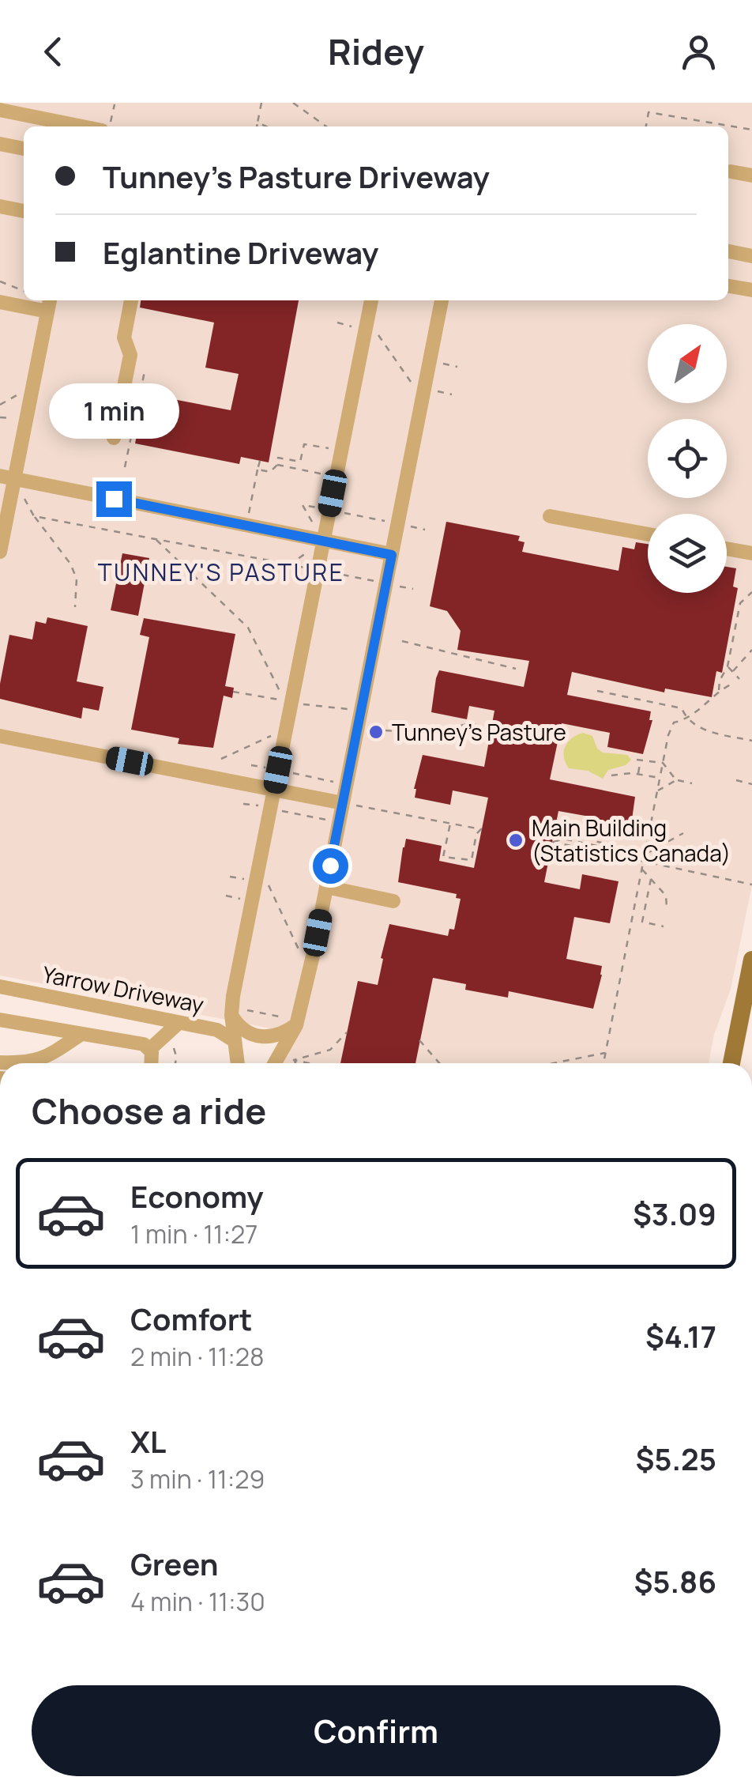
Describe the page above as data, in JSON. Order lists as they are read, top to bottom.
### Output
{
  "streets": {
    "street": ["Yarrow Driveway"]
  },
  "districts": ["TUNNEY'S PASTURE"],
  "places": ["Tunney's Pasture", "Main Building (Statistics Canada)"],
  "north": "top right",
  "page": {
    "header": "Ridey",
    "banner": ["Tunney's Pasture Driveway", "Eglantine Driveway"],
    "bubble": "1 min",
    "heading": "Choose a ride",
    "list": [
      {
        "name": "Economy",
        "note": "1 min · 11:27",
        "value": "$3.09"
      },
      {
        "name": "Comfort",
        "note": "2 min · 11:28",
        "value": "$4.17"
      },
      {
        "name": "XL",
        "note": "3 min · 11:29",
        "value": "$5.25"
      },
      {
        "name": "Green",
        "note": "4 min · 11:30",
        "value": "$5.86"
      }
    ],
    "buttons": "Confirm"
  }
}
